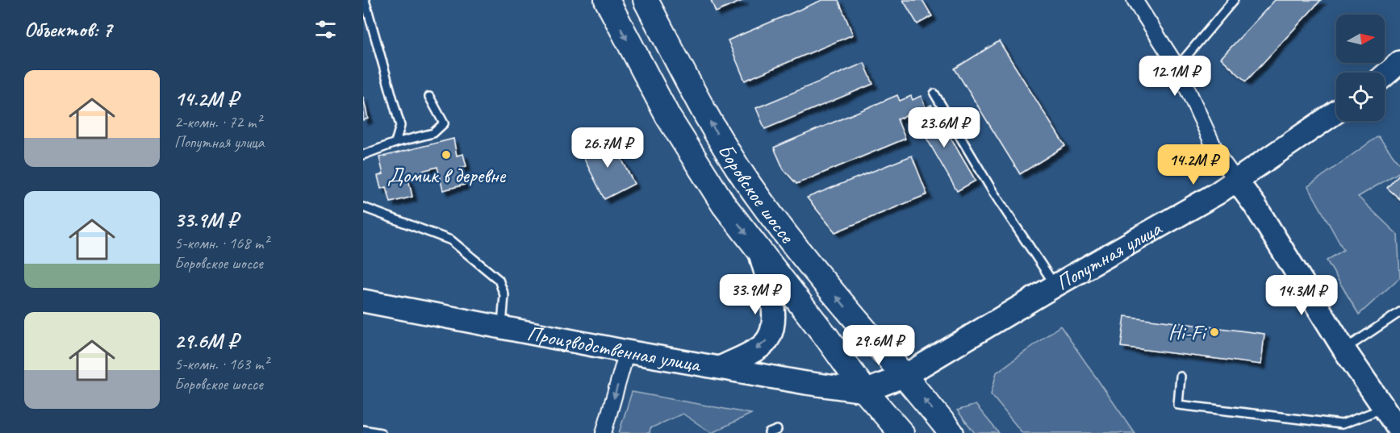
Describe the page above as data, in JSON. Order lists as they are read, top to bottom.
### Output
{
  "streets": {
    "main road": ["Боровское шоссе"],
    "street": ["Попутная улица", "Производственная улица"]
  },
  "crossings": [
    ["Боровское шоссе", "Попутная улица"],
    ["Боровское шоссе", "Производственная улица"],
    ["Попутная улица", "Производственная улица"]
  ],
  "places": ["Домик в деревне", "Hi-Fi"],
  "north": "right",
  "page": {
    "heading": "Объектов: 7",
    "price": [
      "12.1M ₽",
      "23.6M ₽",
      "26.7M ₽",
      "14.2M ₽",
      "33.9M ₽",
      "14.3M ₽",
      "29.6M ₽"
    ],
    "list": [
      {
        "name": "14.2M ₽",
        "note": "2-комн. · 72 m² · Попутная улица"
      },
      {
        "name": "33.9M ₽",
        "note": "5-комн. · 168 m² · Боровское шоссе"
      },
      {
        "name": "29.6M ₽",
        "note": "5-комн. · 163 m² · Боровское шоссе"
      }
    ]
  }
}
